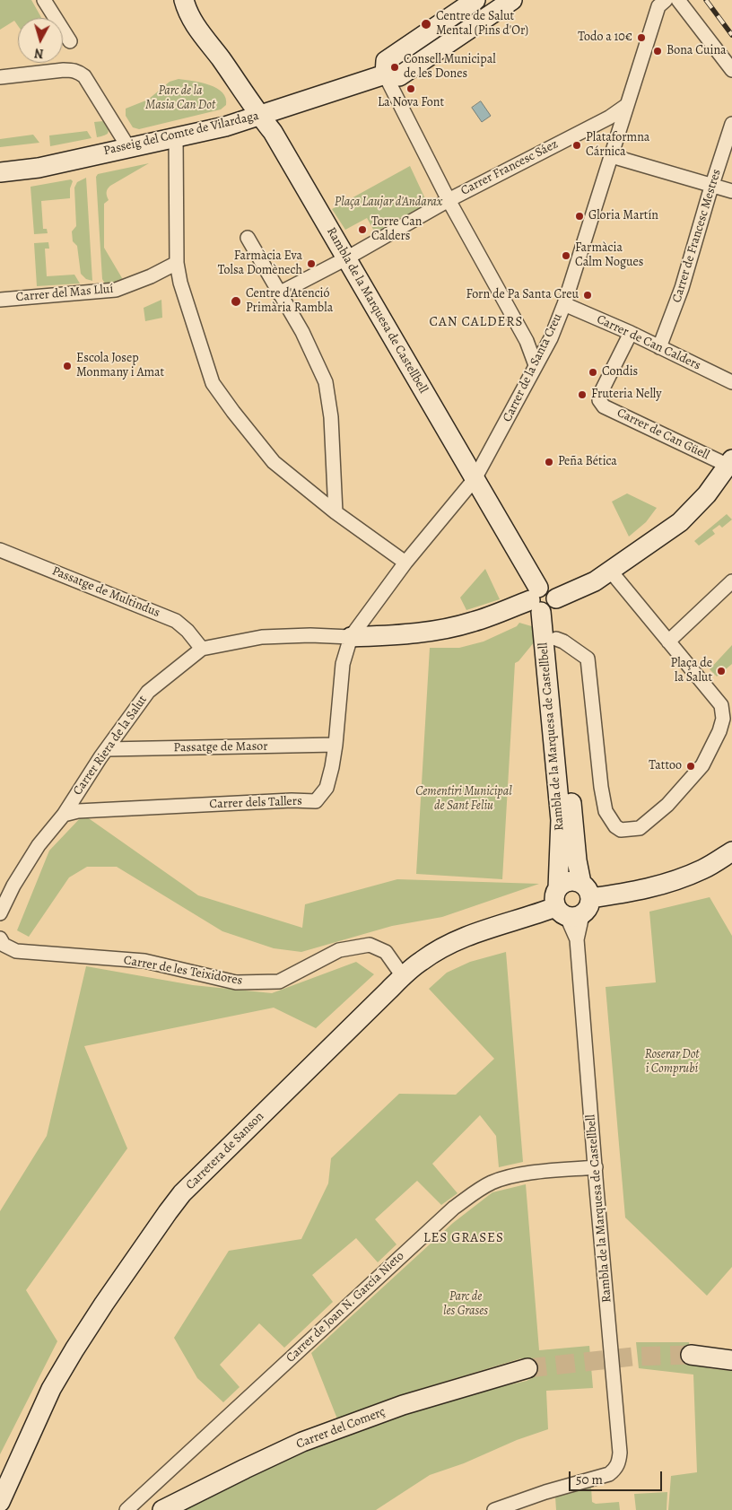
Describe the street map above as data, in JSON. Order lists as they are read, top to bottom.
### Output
{
  "streets": {
    "street": [
      "Passeig del Comte de Vilardaga",
      "Carrer Francesc Sáez",
      "Carrer de Francesc Mestres",
      "Carrer del Mas Lluí",
      "Rambla de la Marquesa de Castellbell",
      "Carrer de Can Calders",
      "Carrer de la Santa Creu",
      "Carrer de Can Güell",
      "Passatge de Multindus",
      "Carrer Riera de la Salut",
      "Passatge de Masor",
      "Carrer dels Tallers",
      "Carrer de les Teixidores",
      "Carretera de Sanson",
      "Carrer de Joan N. García Nieto",
      "Carrer del Comerç"
    ]
  },
  "crossings": [
    ["Passeig del Comte de Vilardaga", "Rambla de la Marquesa de Castellbell"],
    ["Carrer Francesc Sáez", "Rambla de la Marquesa de Castellbell"],
    ["Carrer Francesc Sáez", "Carrer de la Santa Creu"],
    ["Carrer de Francesc Mestres", "Carrer de Can Calders"],
    ["Rambla de la Marquesa de Castellbell", "Carrer de la Santa Creu"],
    ["Rambla de la Marquesa de Castellbell", "Carretera de Sanson"],
    ["Rambla de la Marquesa de Castellbell", "Carrer de Joan N. García Nieto"],
    ["Carrer de Can Calders", "Carrer de la Santa Creu"],
    ["Carrer de Can Calders", "Carrer de Can Güell"],
    ["Carrer de la Santa Creu", "Carrer Riera de la Salut"],
    ["Carrer de la Santa Creu", "Carrer dels Tallers"],
    ["Passatge de Multindus", "Carrer Riera de la Salut"],
    ["Carrer Riera de la Salut", "Passatge de Masor"],
    ["Carrer Riera de la Salut", "Carrer dels Tallers"],
    ["Passatge de Masor", "Carrer dels Tallers"],
    ["Carrer de les Teixidores", "Carretera de Sanson"]
  ],
  "districts": ["CAN CALDERS", "LES GRASES"],
  "parks": [
    "Parc de la Masia Can Dot",
    "Plaça Laujar d'Andarax",
    "Cementiri Municipal de Sant Feliu",
    "Roserar Dot i Comprubí",
    "Parc de les Grases"
  ],
  "places": [
    "Centre de Salut Mental (Pins d'Or)",
    "Todo a 10€",
    "Bona Cuina",
    "Consell Municipal de les Dones",
    "La Nova Font",
    "Plataformna Cárnica",
    "Gloria Martín",
    "Torre Can Calders",
    "Farmàcia Calm Nogues",
    "Farmàcia Eva Tolsa Domènech",
    "Forn de Pa Santa Creu",
    "Centre d'Atenció Primària Rambla",
    "Escola Josep Monmany i Amat",
    "Condis",
    "Fruteria Nelly",
    "Peña Bética",
    "Plaça de la Salut",
    "Tattoo"
  ],
  "scale_bar": "50 m",
  "north": "bottom"
}
